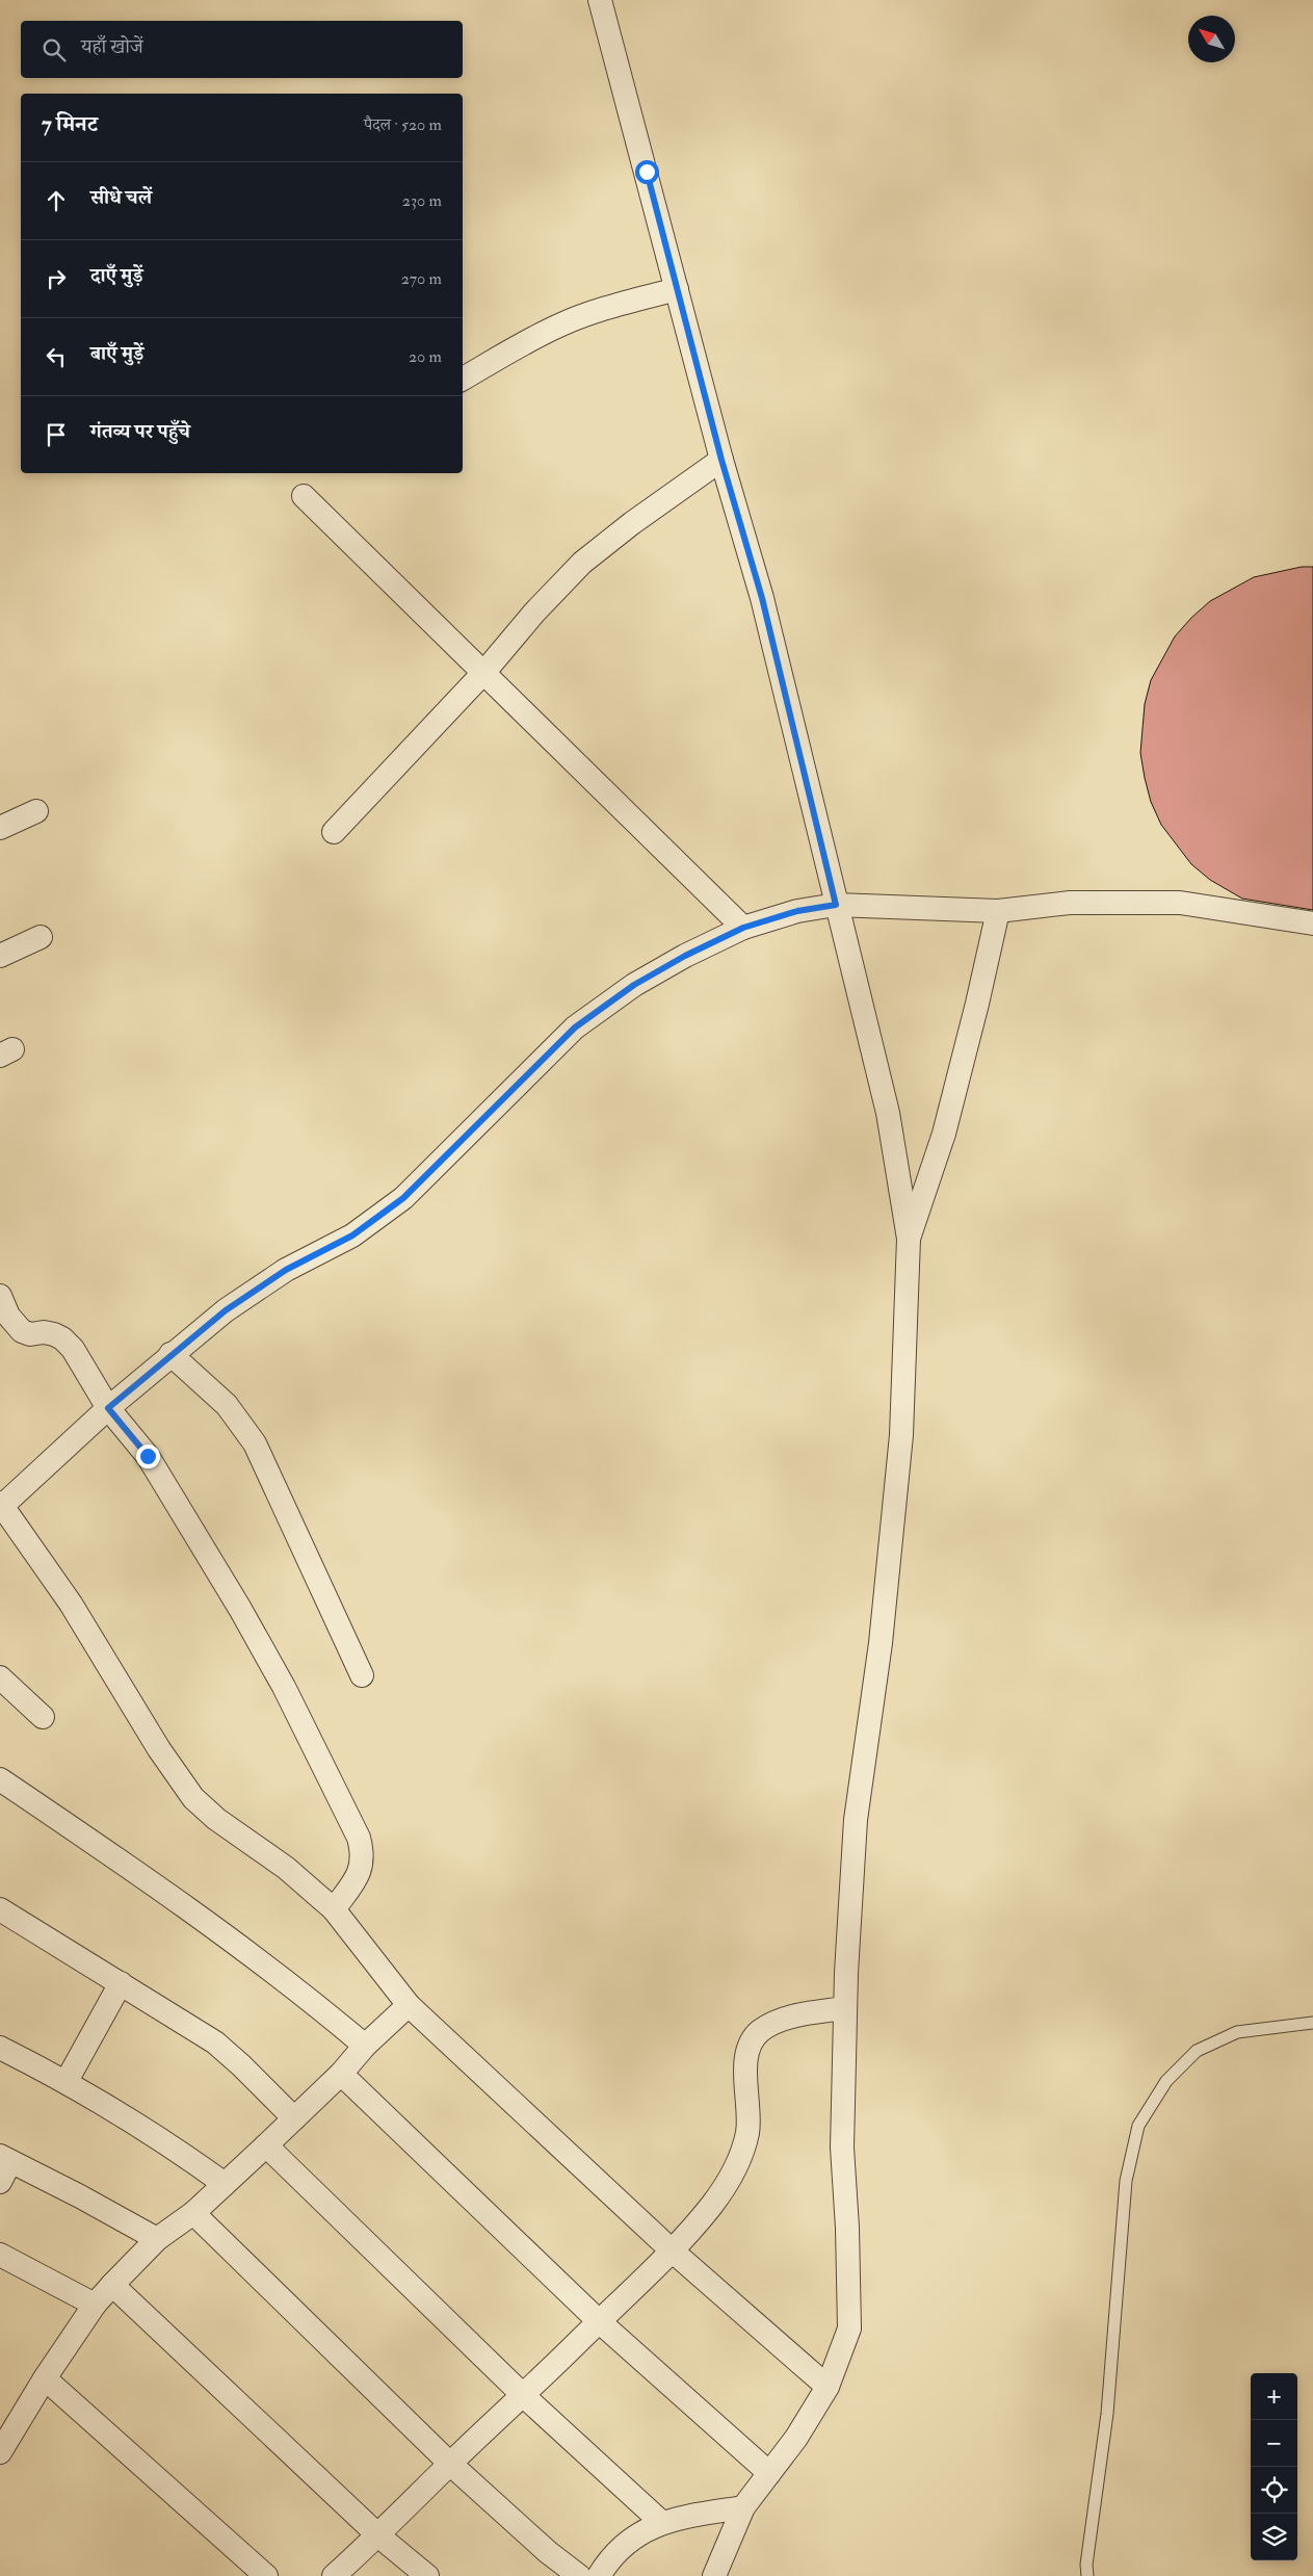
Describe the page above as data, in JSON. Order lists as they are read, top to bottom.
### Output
{
  "north": "top left",
  "page": {
    "search": "यहाँ खोजें",
    "heading": ["7 मिनट", "पैदल · 520 m"],
    "list": [
      ["सीधे चलें", "230 m"],
      ["दाएँ मुड़ें", "270 m"],
      ["बाएँ मुड़ें", "20 m"],
      "गंतव्य पर पहुँचे"
    ],
    "map_buttons": ["+", "−"]
  }
}
